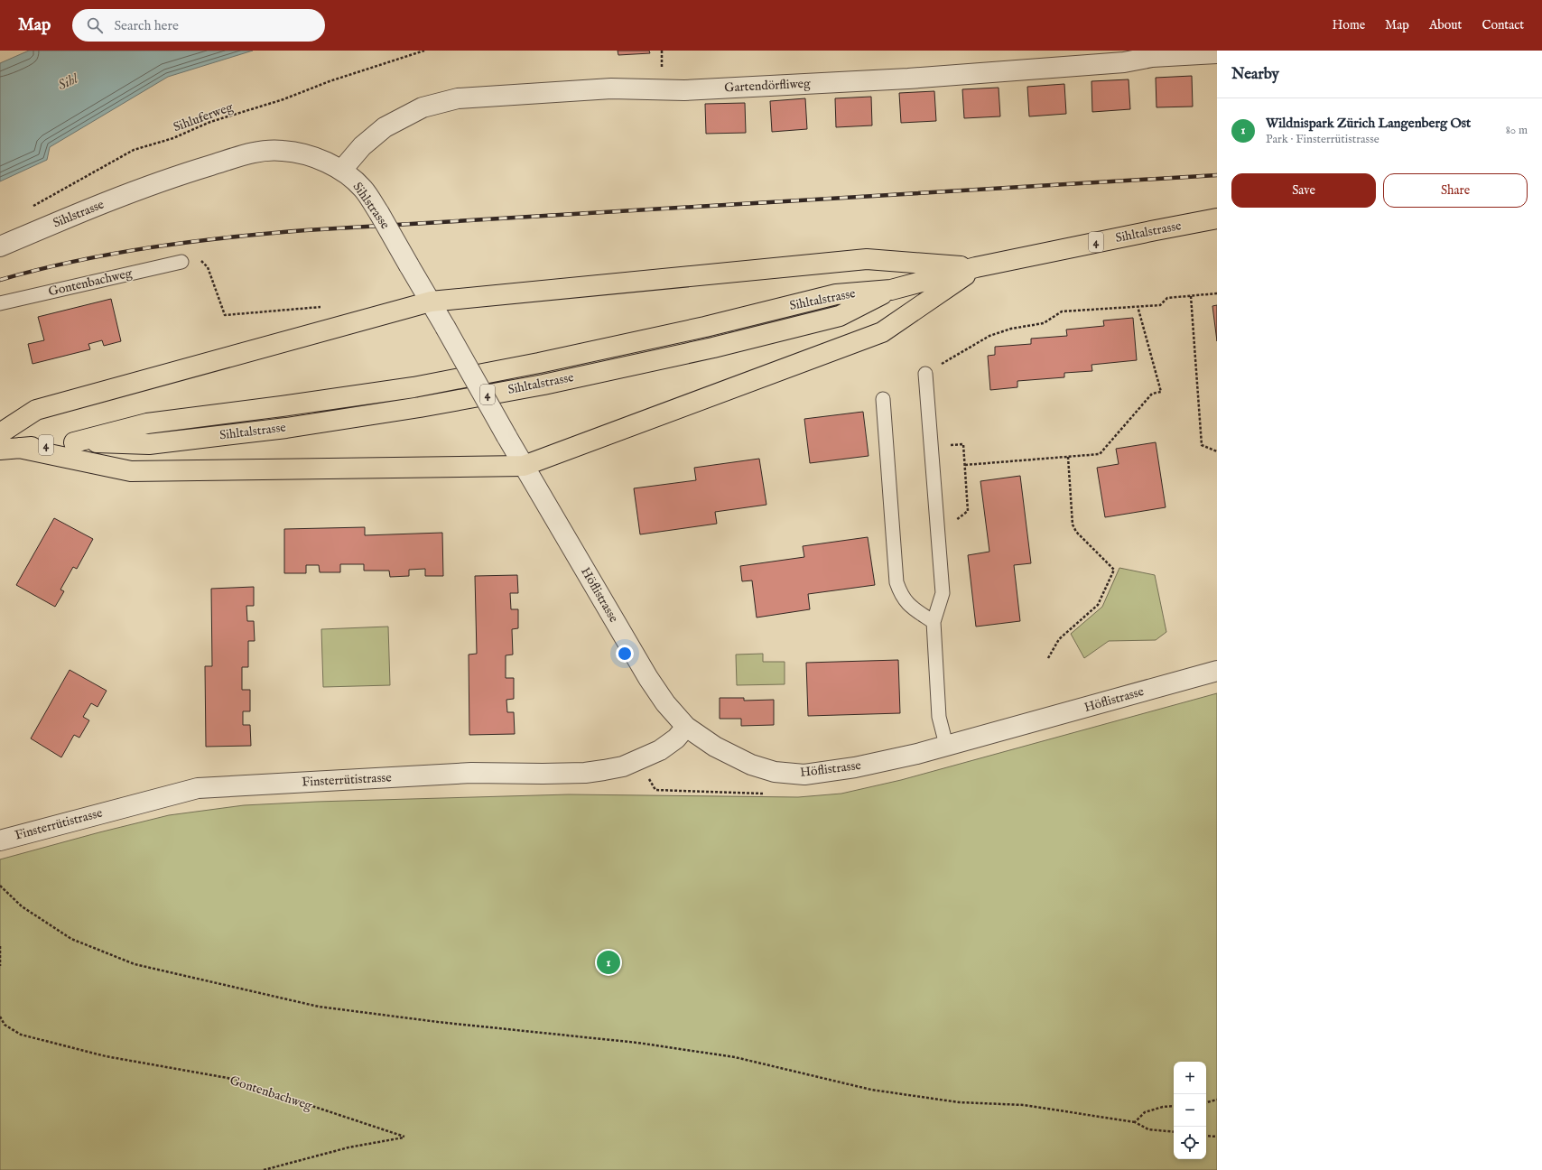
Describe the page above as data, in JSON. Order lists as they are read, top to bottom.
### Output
{
  "streets": {
    "main road": ["Sihltalstrasse", "4"],
    "street": [
      "Gartendörfliweg",
      "Sihlstrasse",
      "Höflistrasse",
      "Finsterrütistrasse"
    ],
    "lane": ["Gontenbachweg"],
    "path": ["Sihluferweg"]
  },
  "crossings": [
    ["Gartendörfliweg", "Sihlstrasse"],
    ["Sihlstrasse", "Höflistrasse"],
    ["Höflistrasse", "Finsterrütistrasse"]
  ],
  "water": ["Sihl"],
  "page": {
    "header": "Map",
    "search": "Search here",
    "nav": [
      "Home",
      "Map",
      "About",
      "Contact"
    ],
    "heading": "Nearby",
    "list": [
      {
        "mark": "1",
        "name": "Wildnispark Zürich Langenberg Ost",
        "note": "Park · Finsterrütistrasse",
        "value": "80 m"
      }
    ],
    "buttons": ["Save", "Share"],
    "pins": "1",
    "map_buttons": ["+", "−"]
  }
}
